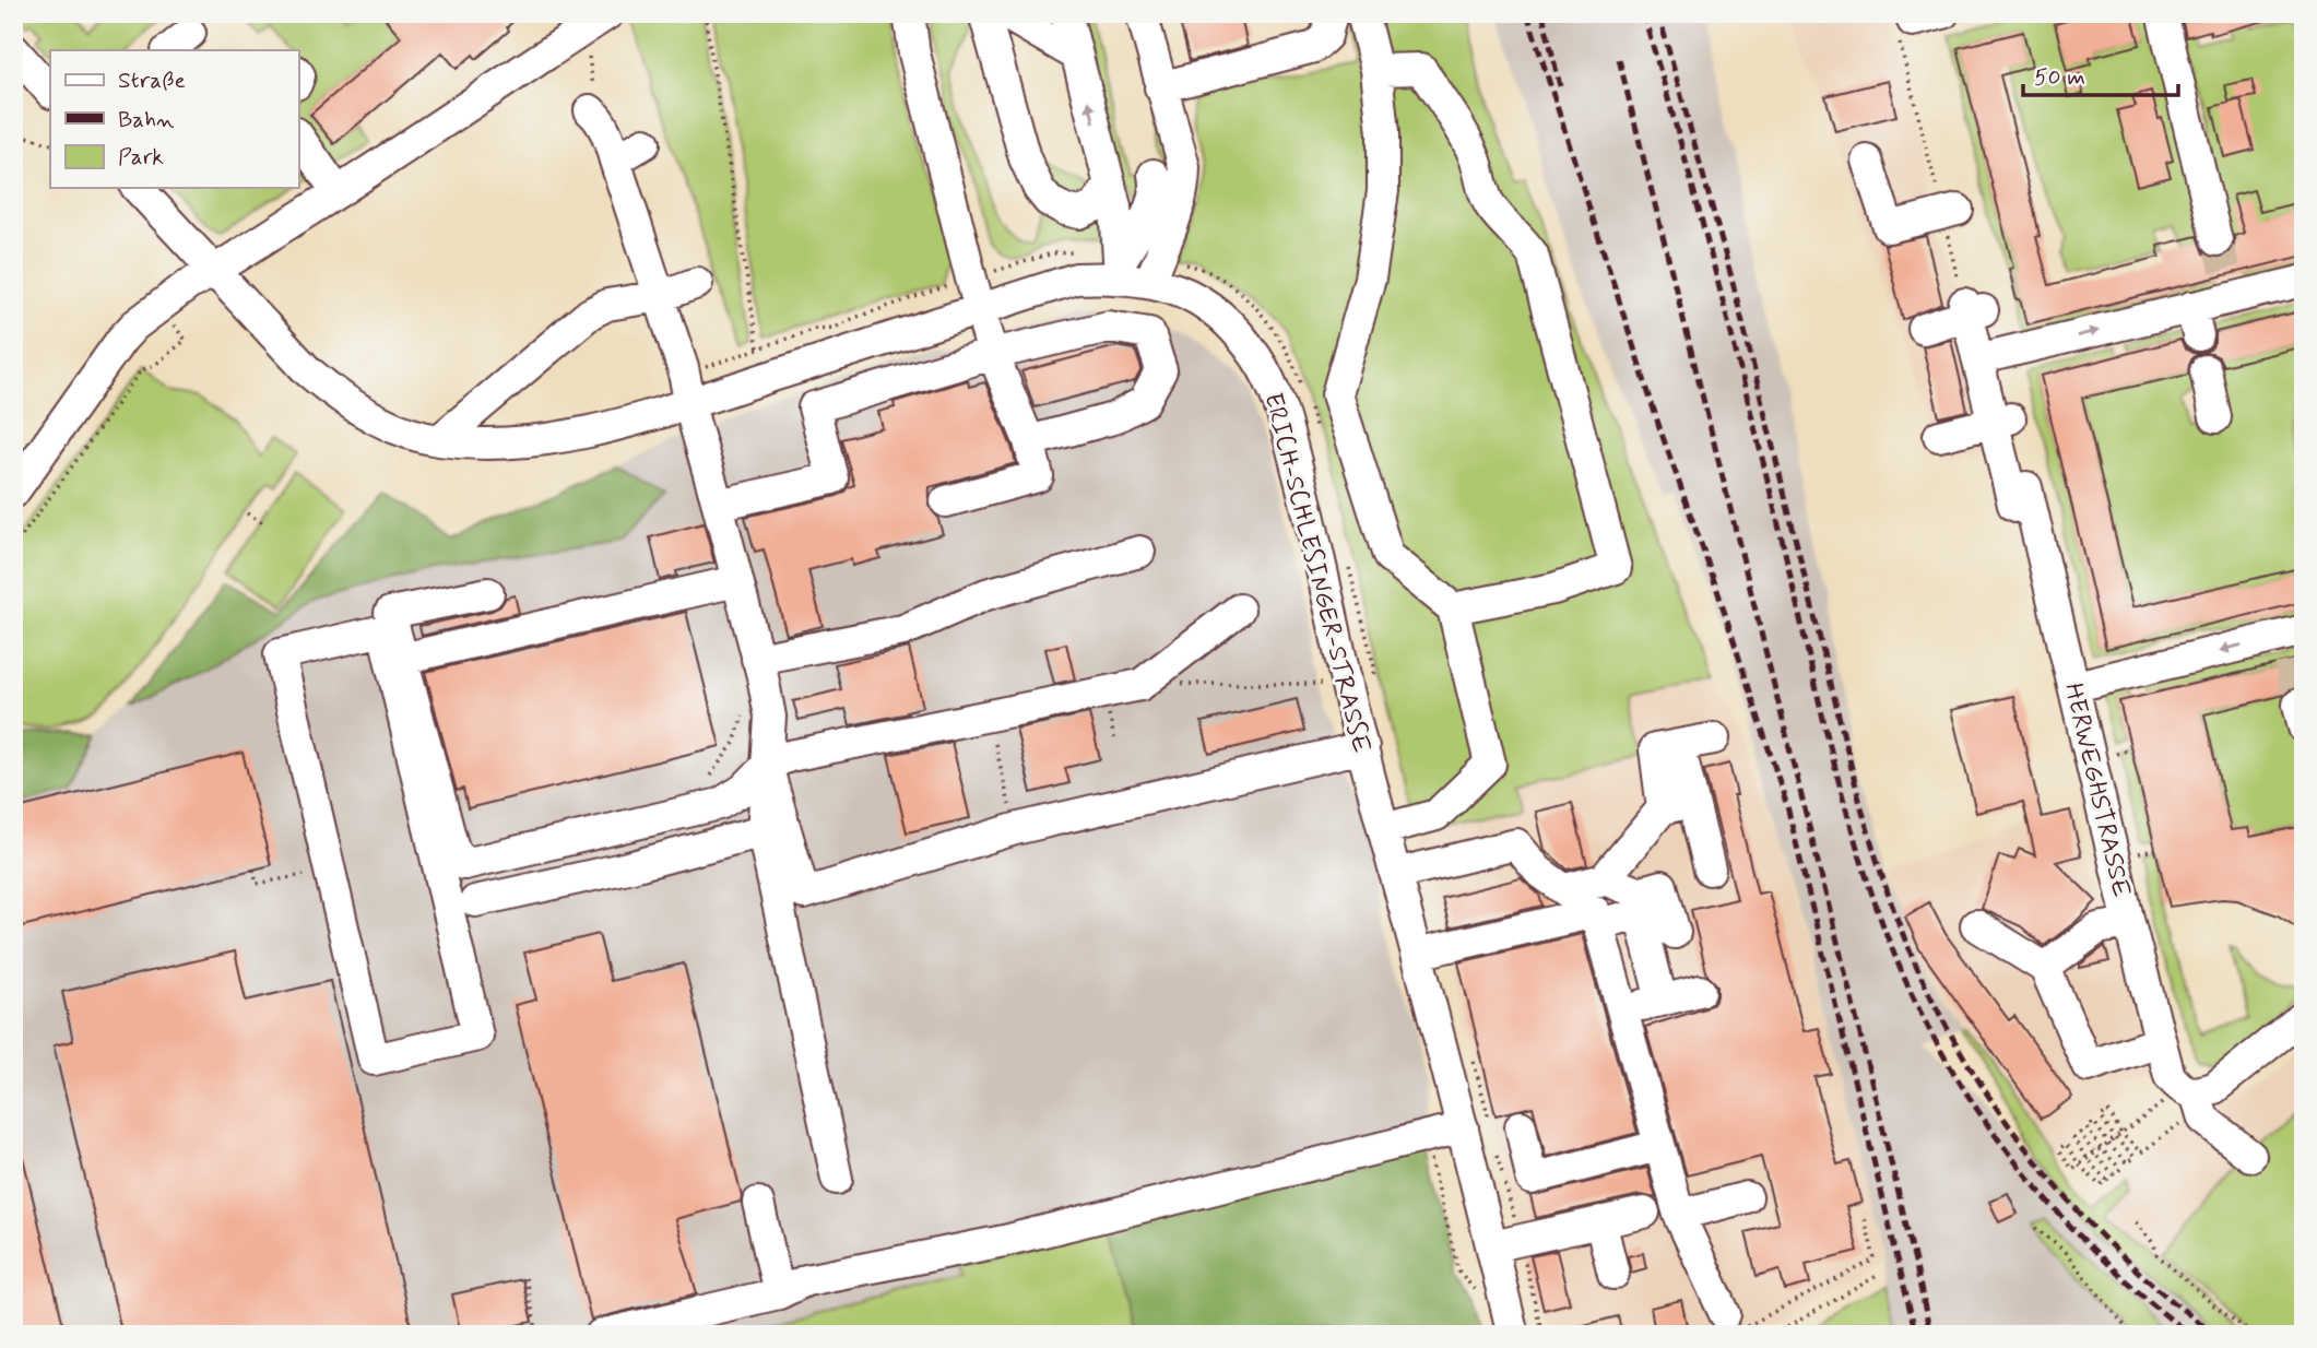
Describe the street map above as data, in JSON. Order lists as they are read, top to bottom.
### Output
{
  "streets": {
    "street": ["ERICH-SCHLESINGER-STRASSE", "HERWEGHSTRASSE"]
  },
  "legend": ["Straße", "Bahn", "Park"],
  "scale_bar": "50 m"
}
